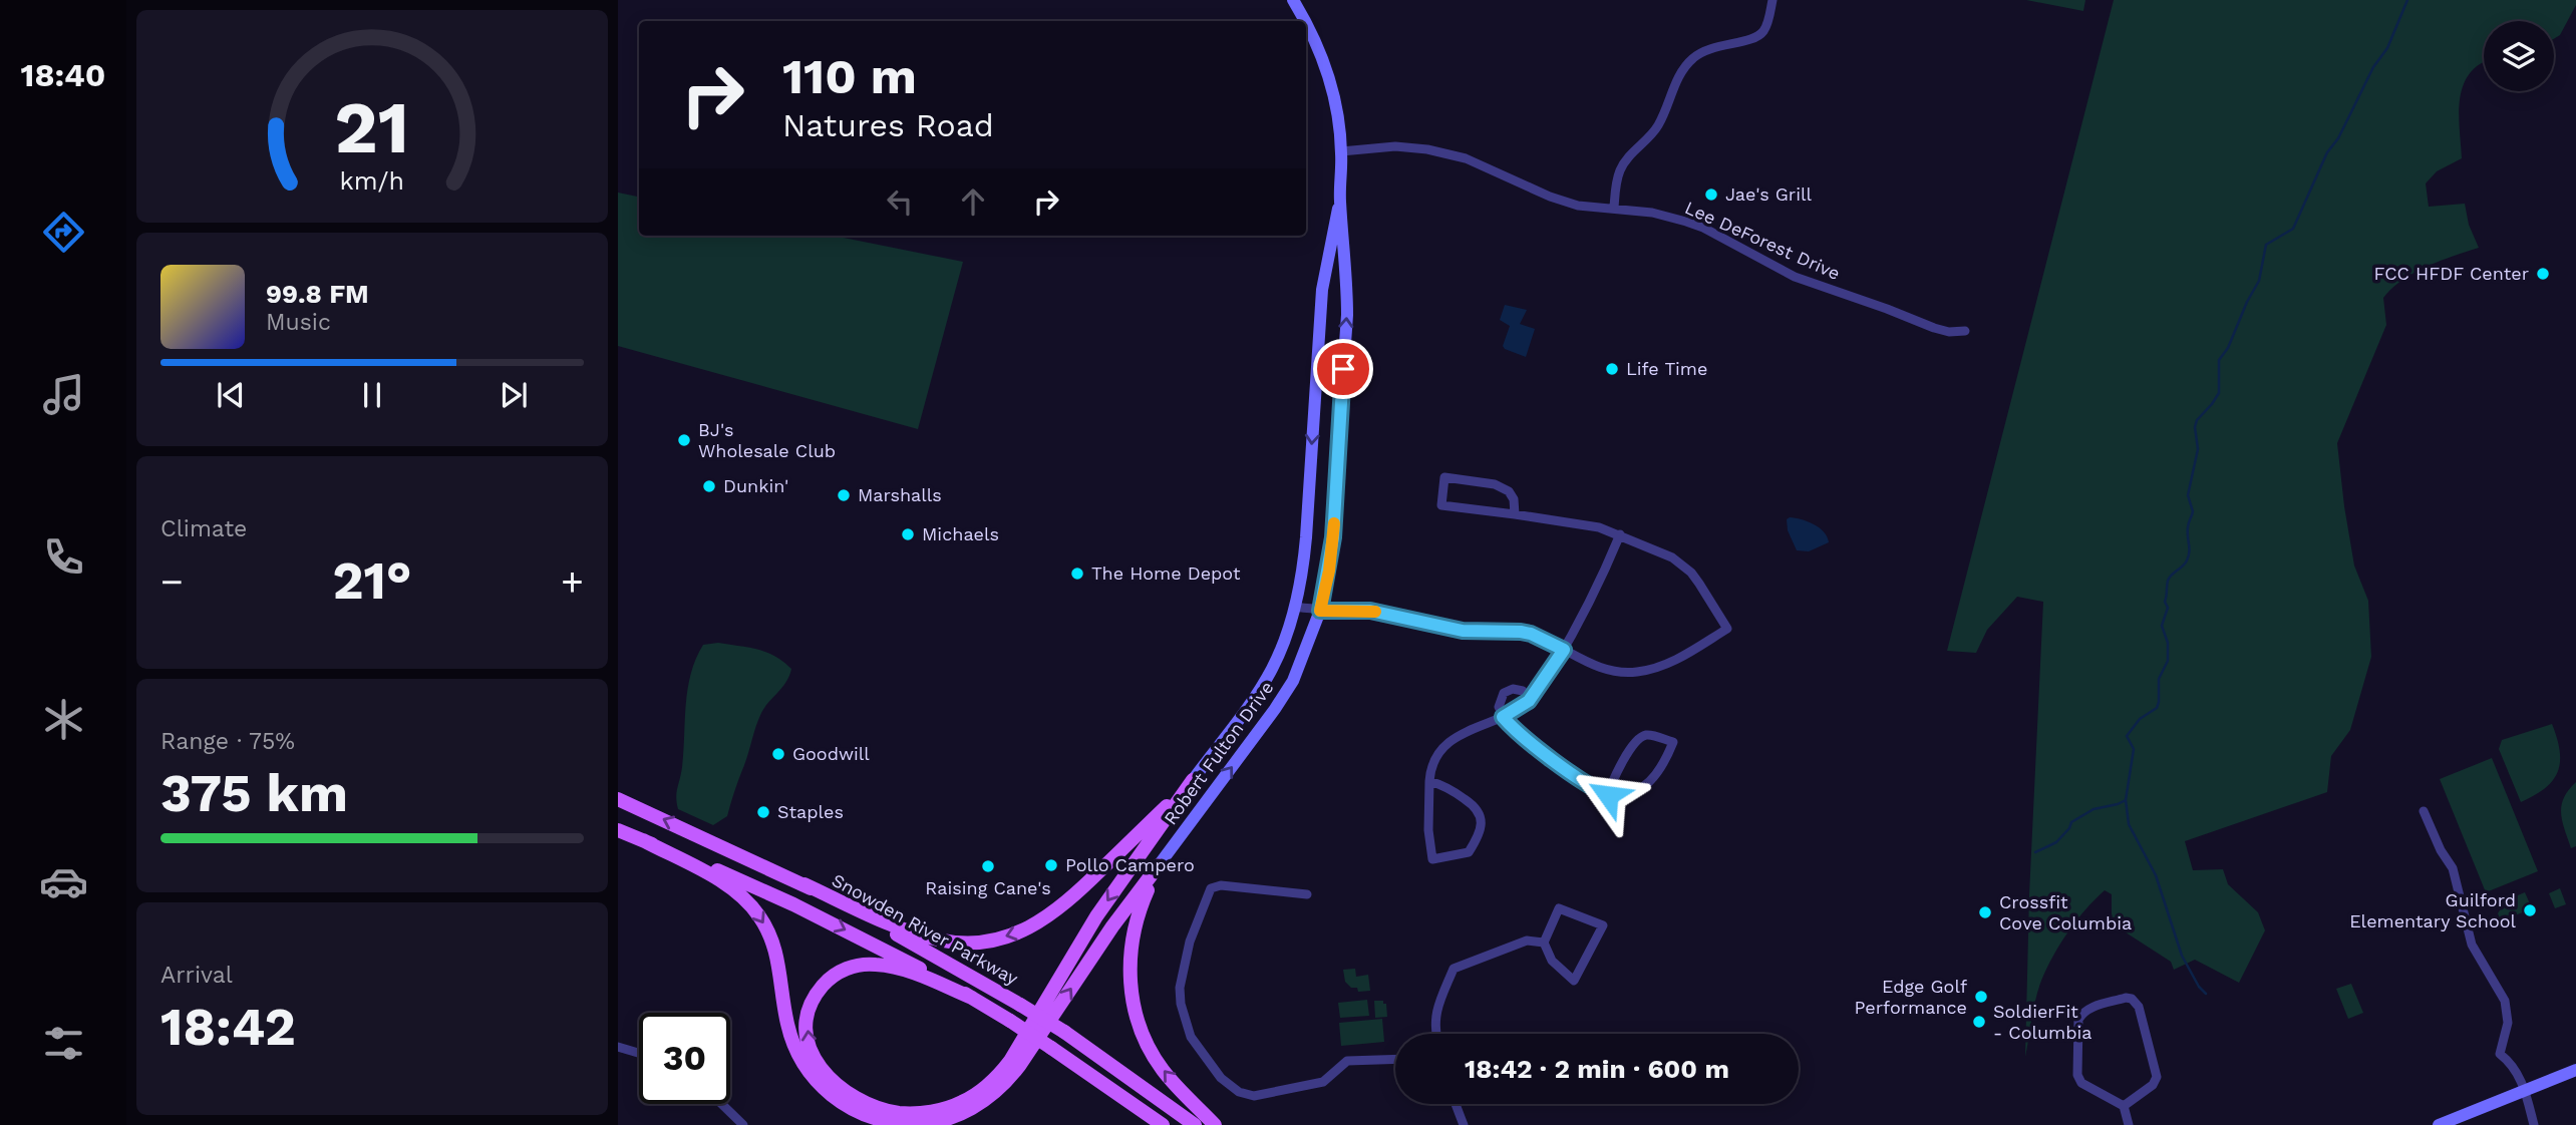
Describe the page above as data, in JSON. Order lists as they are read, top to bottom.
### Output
{
  "streets": {
    "main road": ["Snowden River Parkway"],
    "street": ["Lee DeForest Drive", "Robert Fulton Drive"]
  },
  "crossings": [
    ["Lee DeForest Drive", "Robert Fulton Drive"]
  ],
  "places": [
    "Jae's Grill",
    "FCC HFDF Center",
    "Life Time",
    "BJ's Wholesale Club",
    "Dunkin'",
    "Marshalls",
    "Michaels",
    "The Home Depot",
    "Goodwill",
    "Staples",
    "Pollo Campero",
    "Raising Cane's",
    "Guilford Elementary School",
    "Crossfit Cove Columbia",
    "Edge Golf Performance",
    "SoldierFit - Columbia"
  ],
  "page": {
    "tabs": "18:40",
    "turn": ["110 m", "Natures Road"],
    "song": ["99.8 FM", "Music"],
    "tile": [
      "Climate",
      ["Range · 75%", "375 km"],
      ["Arrival", "18:42"]
    ],
    "heat": ["−", "21°", "+"],
    "limit": "30",
    "trip": "18:42 · 2 min · 600 m",
    "gauge": ["21", "km/h"]
  }
}
